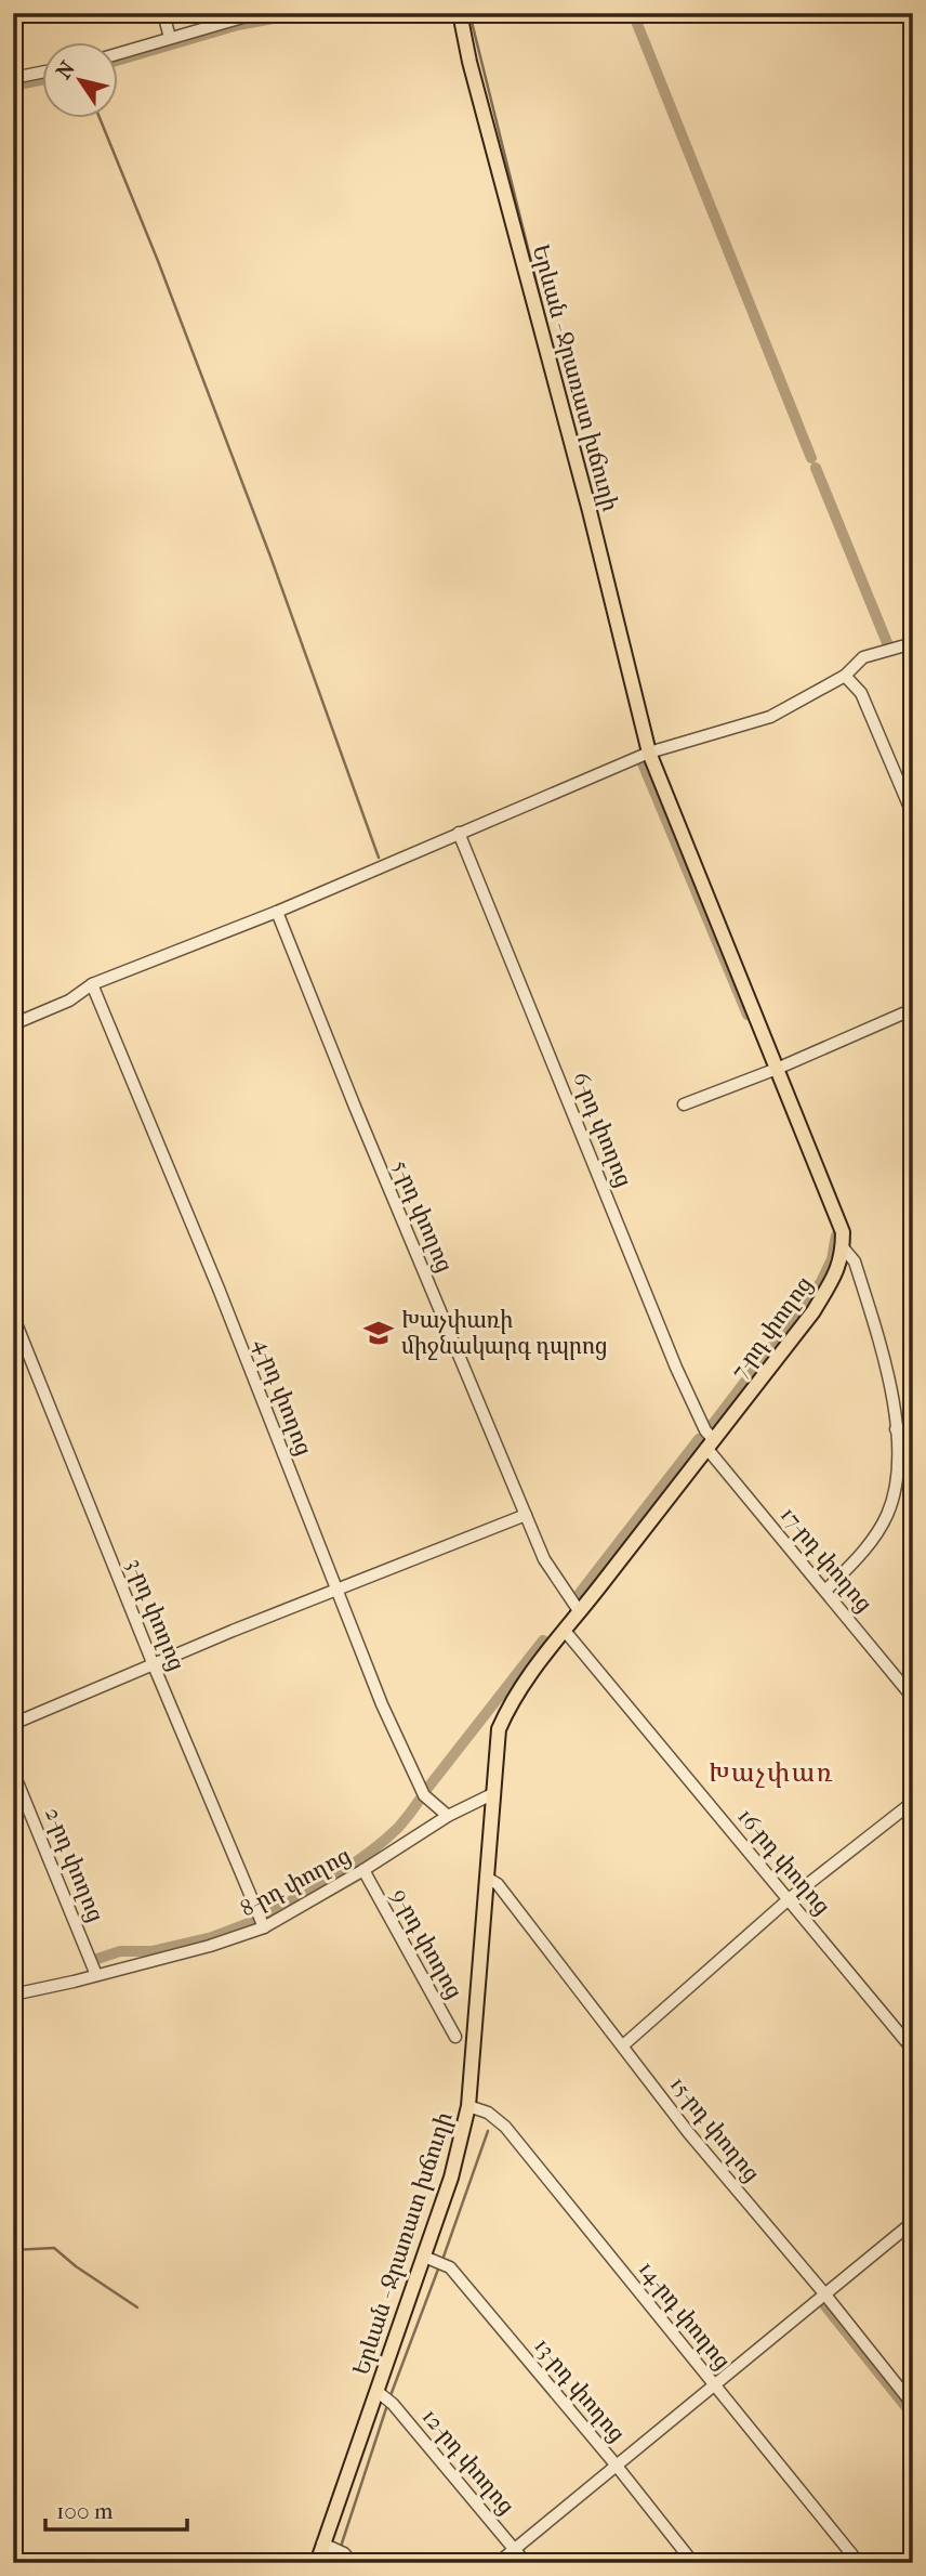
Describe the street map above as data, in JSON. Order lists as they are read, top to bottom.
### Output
{
  "streets": {
    "main road": ["Երևան - Ջրառատ խճուղի", "7-րդ փողոց"],
    "street": [
      "6-րդ փողոց",
      "5-րդ փողոց",
      "4-րդ փողոց",
      "17-րդ փողոց",
      "3-րդ փողոց",
      "16-րդ փողոց",
      "2-րդ փողոց",
      "8-րդ փողոց",
      "9-րդ փողոց",
      "15-րդ փողոց",
      "14-րդ փողոց",
      "13-րդ փողոց",
      "12-րդ փողոց"
    ]
  },
  "crossings": [
    ["Երևան - Ջրառատ խճուղի", "7-րդ փողոց"],
    ["Երևան - Ջրառատ խճուղի", "8-րդ փողոց"],
    ["Երևան - Ջրառատ խճուղի", "15-րդ փողոց"],
    ["Երևան - Ջրառատ խճուղի", "14-րդ փողոց"],
    ["Երևան - Ջրառատ խճուղի", "13-րդ փողոց"],
    ["Երևան - Ջրառատ խճուղի", "12-րդ փողոց"],
    ["6-րդ փողոց", "7-րդ փողոց"],
    ["6-րդ փողոց", "17-րդ փողոց"],
    ["5-րդ փողոց", "7-րդ փողոց"],
    ["7-րդ փողոց", "17-րդ փողոց"],
    ["7-րդ փողոց", "16-րդ փողոց"],
    ["7-րդ փողոց", "8-րդ փողոց"],
    ["4-րդ փողոց", "8-րդ փողոց"],
    ["3-րդ փողոց", "8-րդ փողոց"],
    ["2-րդ փողոց", "8-րդ փողոց"],
    ["8-րդ փողոց", "9-րդ փողոց"]
  ],
  "districts": ["Խաչփառ"],
  "places": {
    "school or university": ["Խաչփառի միջնակարգ դպրոց"]
  },
  "scale_bar": "100 m",
  "north": "top left"
}
